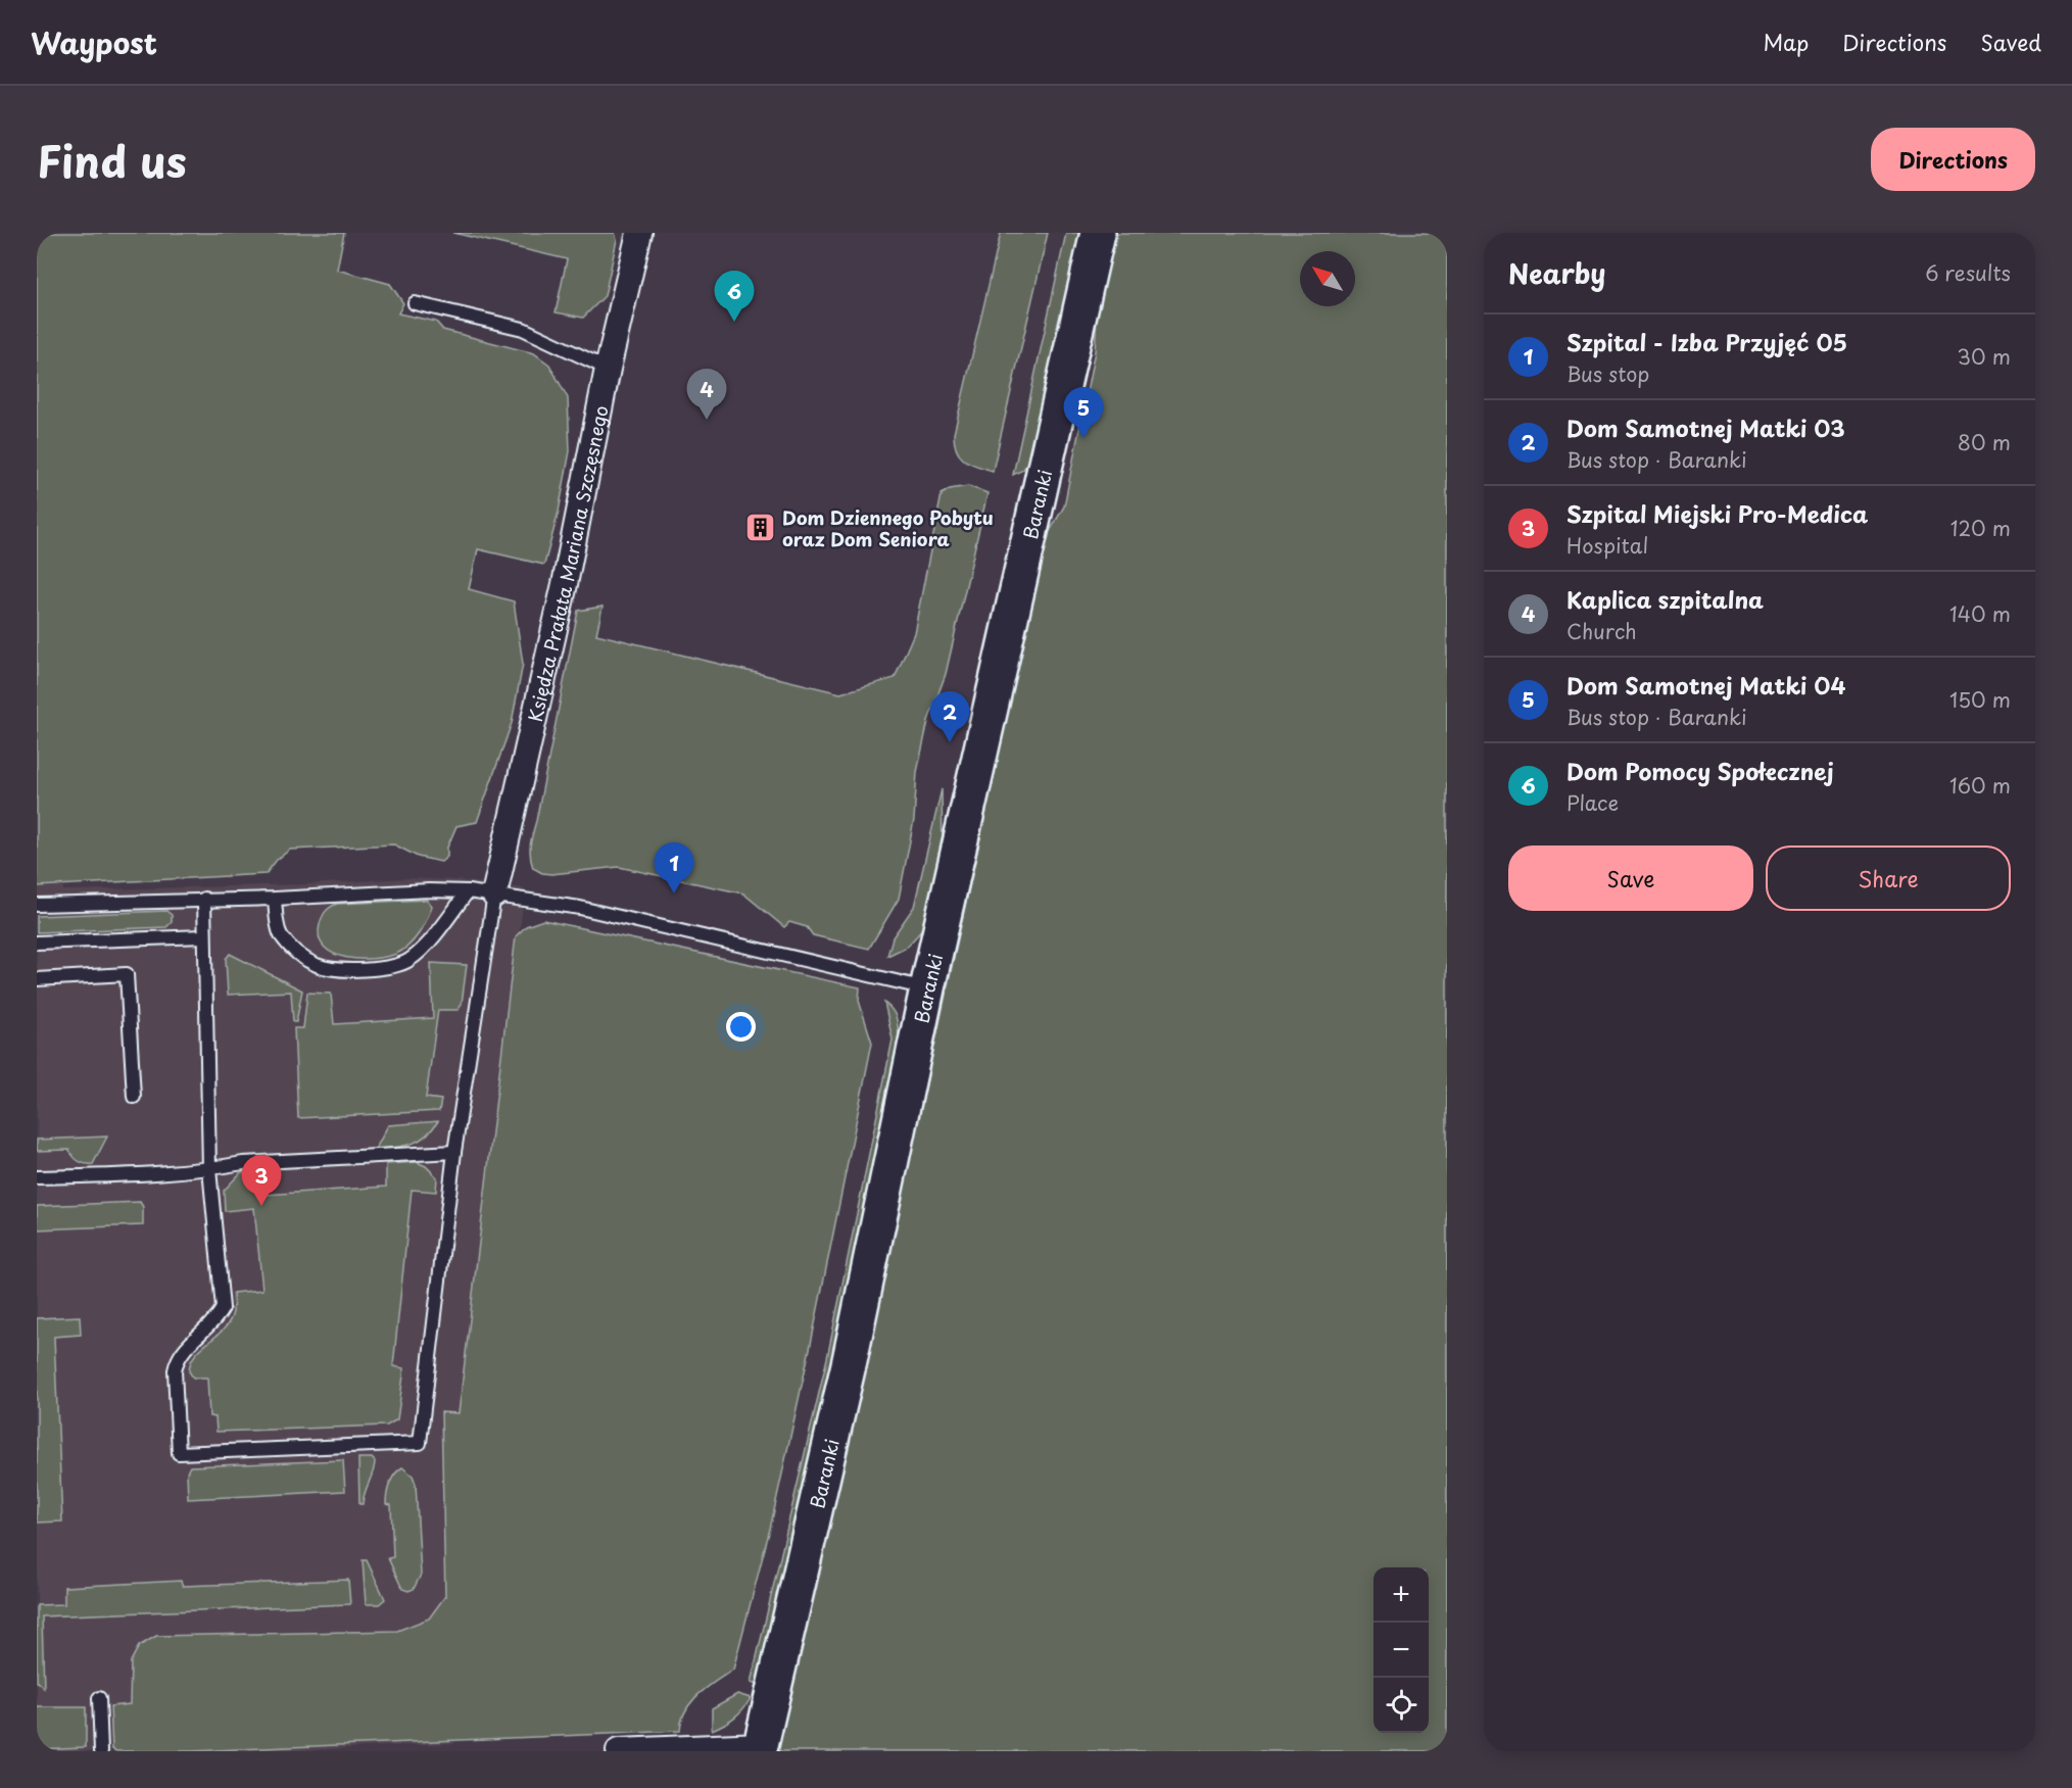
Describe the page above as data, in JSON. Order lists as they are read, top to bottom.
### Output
{
  "streets": {
    "street": ["Baranki", "Księdza Prałata Mariana Szczęsnego"]
  },
  "places": {
    "building": ["Dom Dziennego Pobytu oraz Dom Seniora"]
  },
  "north": "top left",
  "page": {
    "header": "Waypost",
    "nav": ["Map", "Directions", "Saved"],
    "title": "Find us",
    "buttons": [
      "Directions",
      ["Save", "Share"]
    ],
    "heading": ["Nearby", "6 results"],
    "pins": [
      "6",
      "4",
      "5",
      "2",
      "1",
      "3"
    ],
    "list": [
      {
        "mark": "1",
        "name": "Szpital - Izba Przyjęć 05",
        "note": "Bus stop",
        "value": "30 m"
      },
      {
        "mark": "2",
        "name": "Dom Samotnej Matki 03",
        "note": "Bus stop · Baranki",
        "value": "80 m"
      },
      {
        "mark": "3",
        "name": "Szpital Miejski Pro-Medica",
        "note": "Hospital",
        "value": "120 m"
      },
      {
        "mark": "4",
        "name": "Kaplica szpitalna",
        "note": "Church",
        "value": "140 m"
      },
      {
        "mark": "5",
        "name": "Dom Samotnej Matki 04",
        "note": "Bus stop · Baranki",
        "value": "150 m"
      },
      {
        "mark": "6",
        "name": "Dom Pomocy Społecznej",
        "note": "Place",
        "value": "160 m"
      }
    ],
    "map_buttons": ["+", "−"]
  }
}
